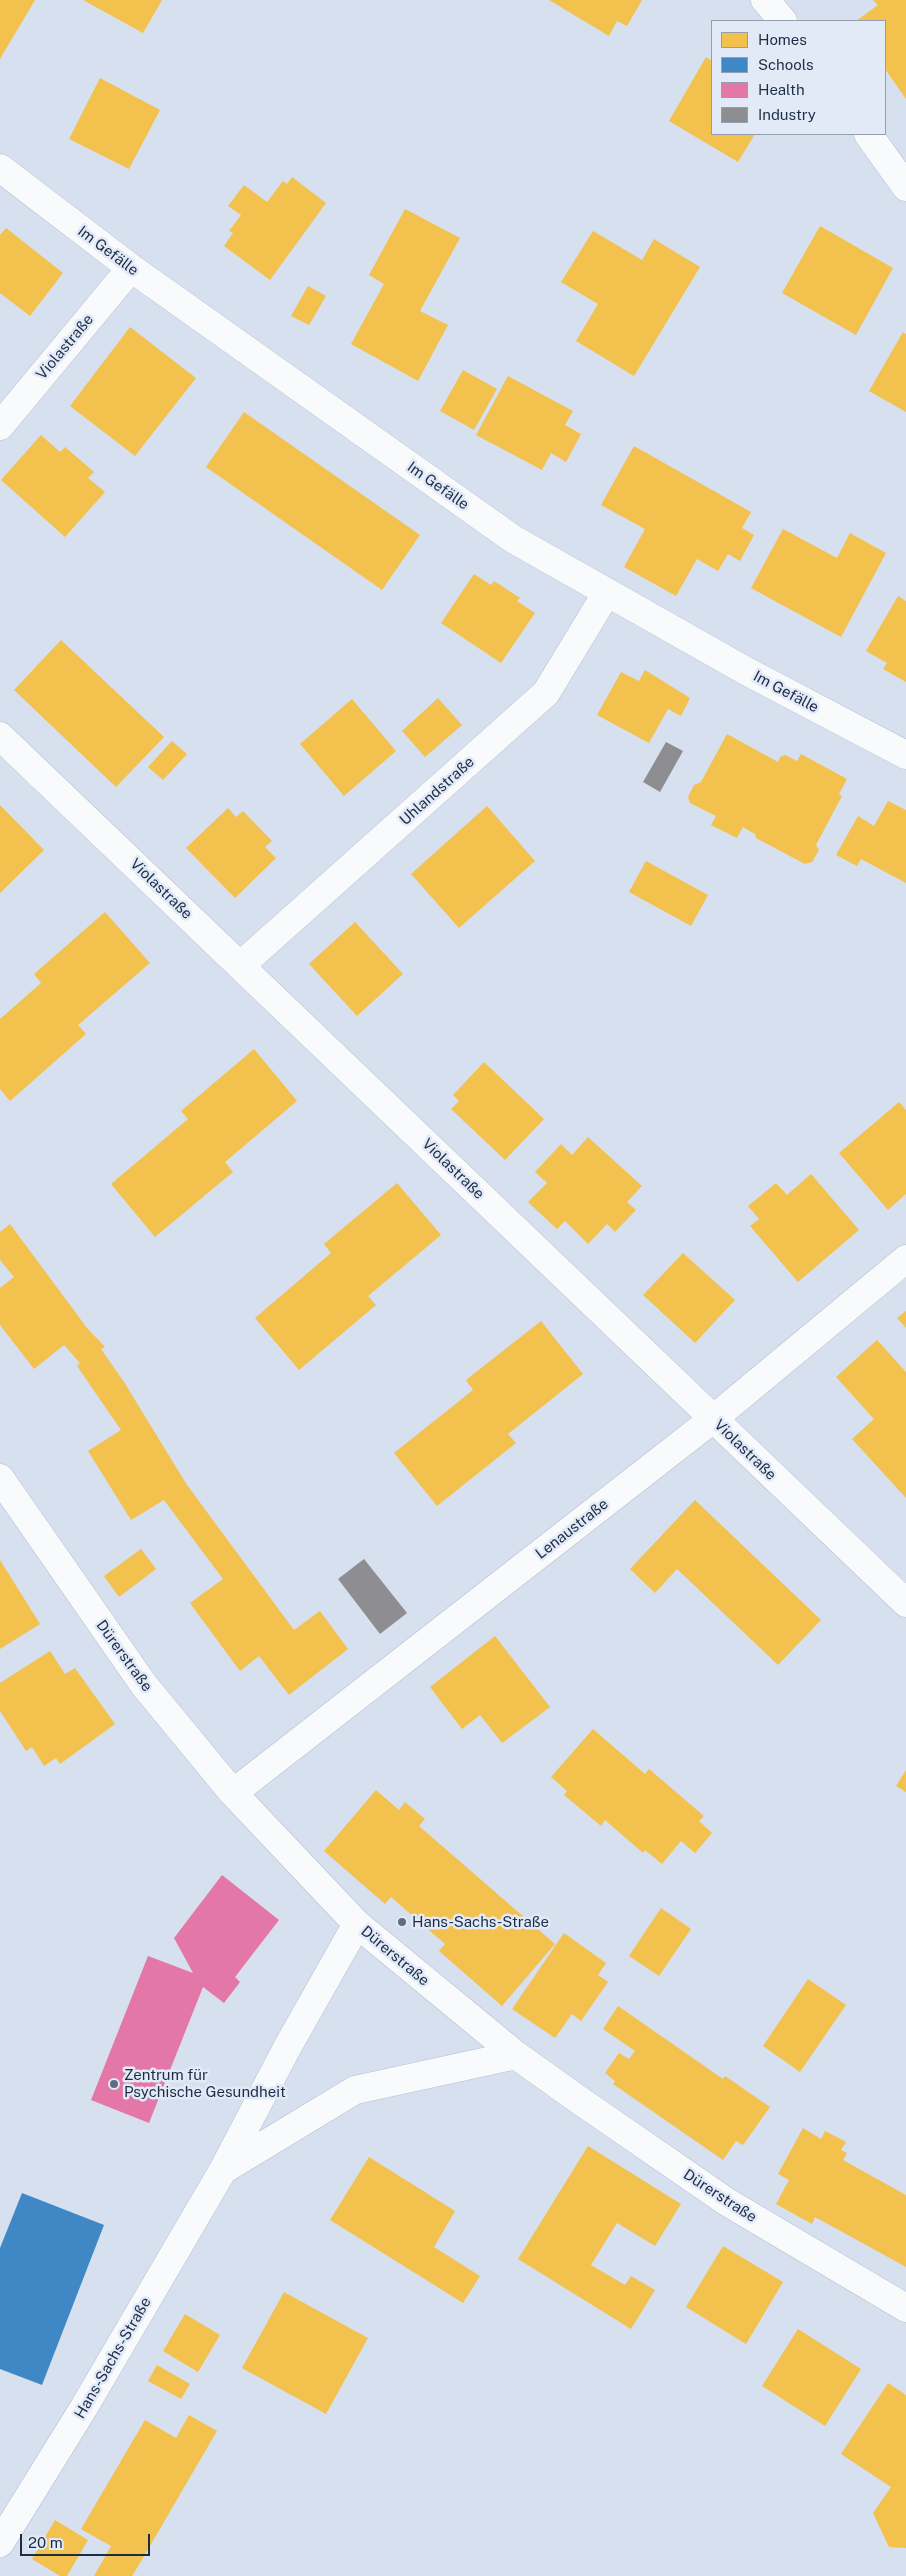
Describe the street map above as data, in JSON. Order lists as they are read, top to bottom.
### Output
{
  "streets": {
    "street": [
      "Im Gefälle",
      "Violastraße",
      "Uhlandstraße",
      "Lenaustraße",
      "Dürerstraße",
      "Hans-Sachs-Straße"
    ]
  },
  "crossings": [
    ["Im Gefälle", "Violastraße"],
    ["Im Gefälle", "Uhlandstraße"],
    ["Violastraße", "Uhlandstraße"],
    ["Violastraße", "Lenaustraße"],
    ["Lenaustraße", "Dürerstraße"],
    ["Dürerstraße", "Hans-Sachs-Straße"]
  ],
  "places": ["Hans-Sachs-Straße", "Zentrum für Psychische Gesundheit"],
  "legend": [
    "Homes",
    "Schools",
    "Health",
    "Industry"
  ],
  "scale_bar": "20 m"
}
